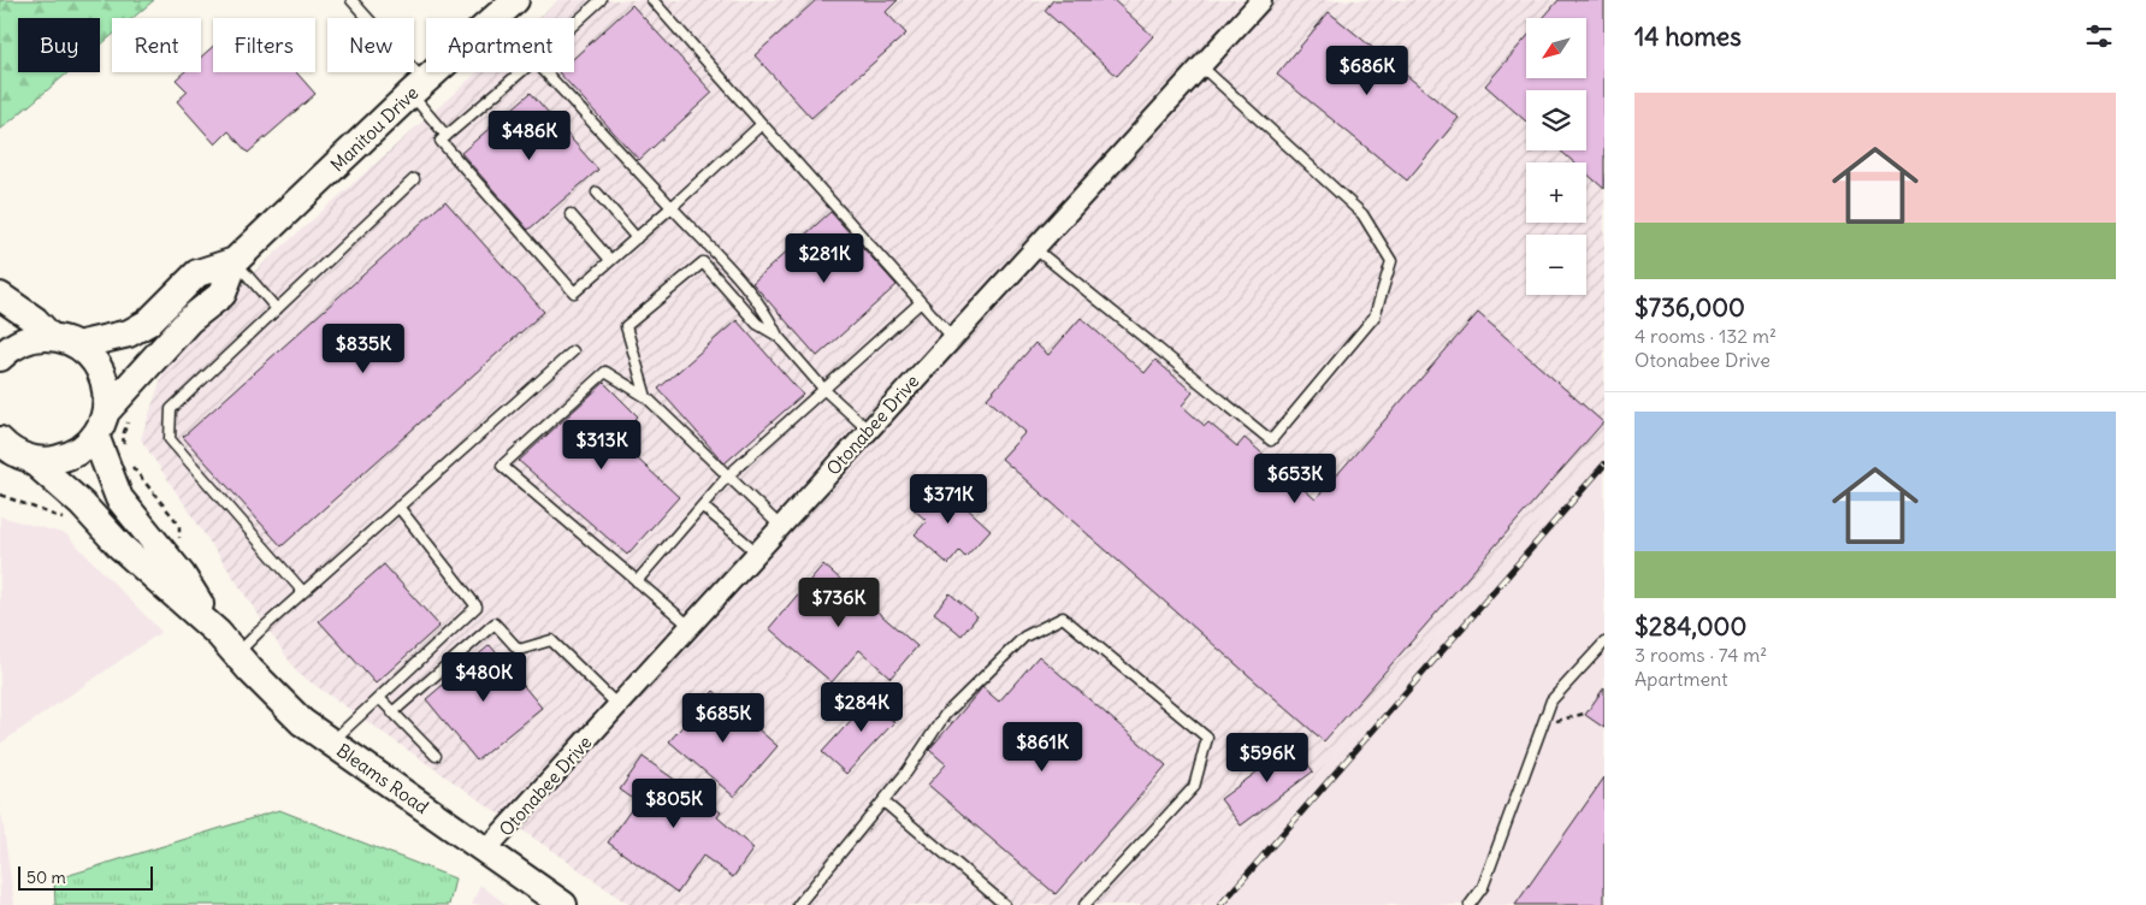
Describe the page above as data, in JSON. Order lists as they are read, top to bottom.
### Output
{
  "streets": {
    "main road": ["Manitou Drive", "Bleams Road"],
    "street": ["Otonabee Drive"]
  },
  "crossings": [
    ["Otonabee Drive", "Bleams Road"]
  ],
  "scale_bar": "50 m",
  "north": "bottom left",
  "page": {
    "heading": "14 homes",
    "map_buttons": ["+", "−"],
    "chip": [
      "Buy",
      "Rent",
      "Filters",
      "New",
      "Apartment"
    ],
    "price": [
      "$686K",
      "$486K",
      "$281K",
      "$835K",
      "$313K",
      "$653K",
      "$371K",
      "$736K",
      "$480K",
      "$284K",
      "$685K",
      "$861K",
      "$596K",
      "$805K"
    ],
    "list": [
      {
        "name": "$736,000",
        "note": "4 rooms · 132 m² · Otonabee Drive"
      },
      {
        "name": "$284,000",
        "note": "3 rooms · 74 m² · Apartment"
      }
    ],
    "scale": "50 m"
  }
}
